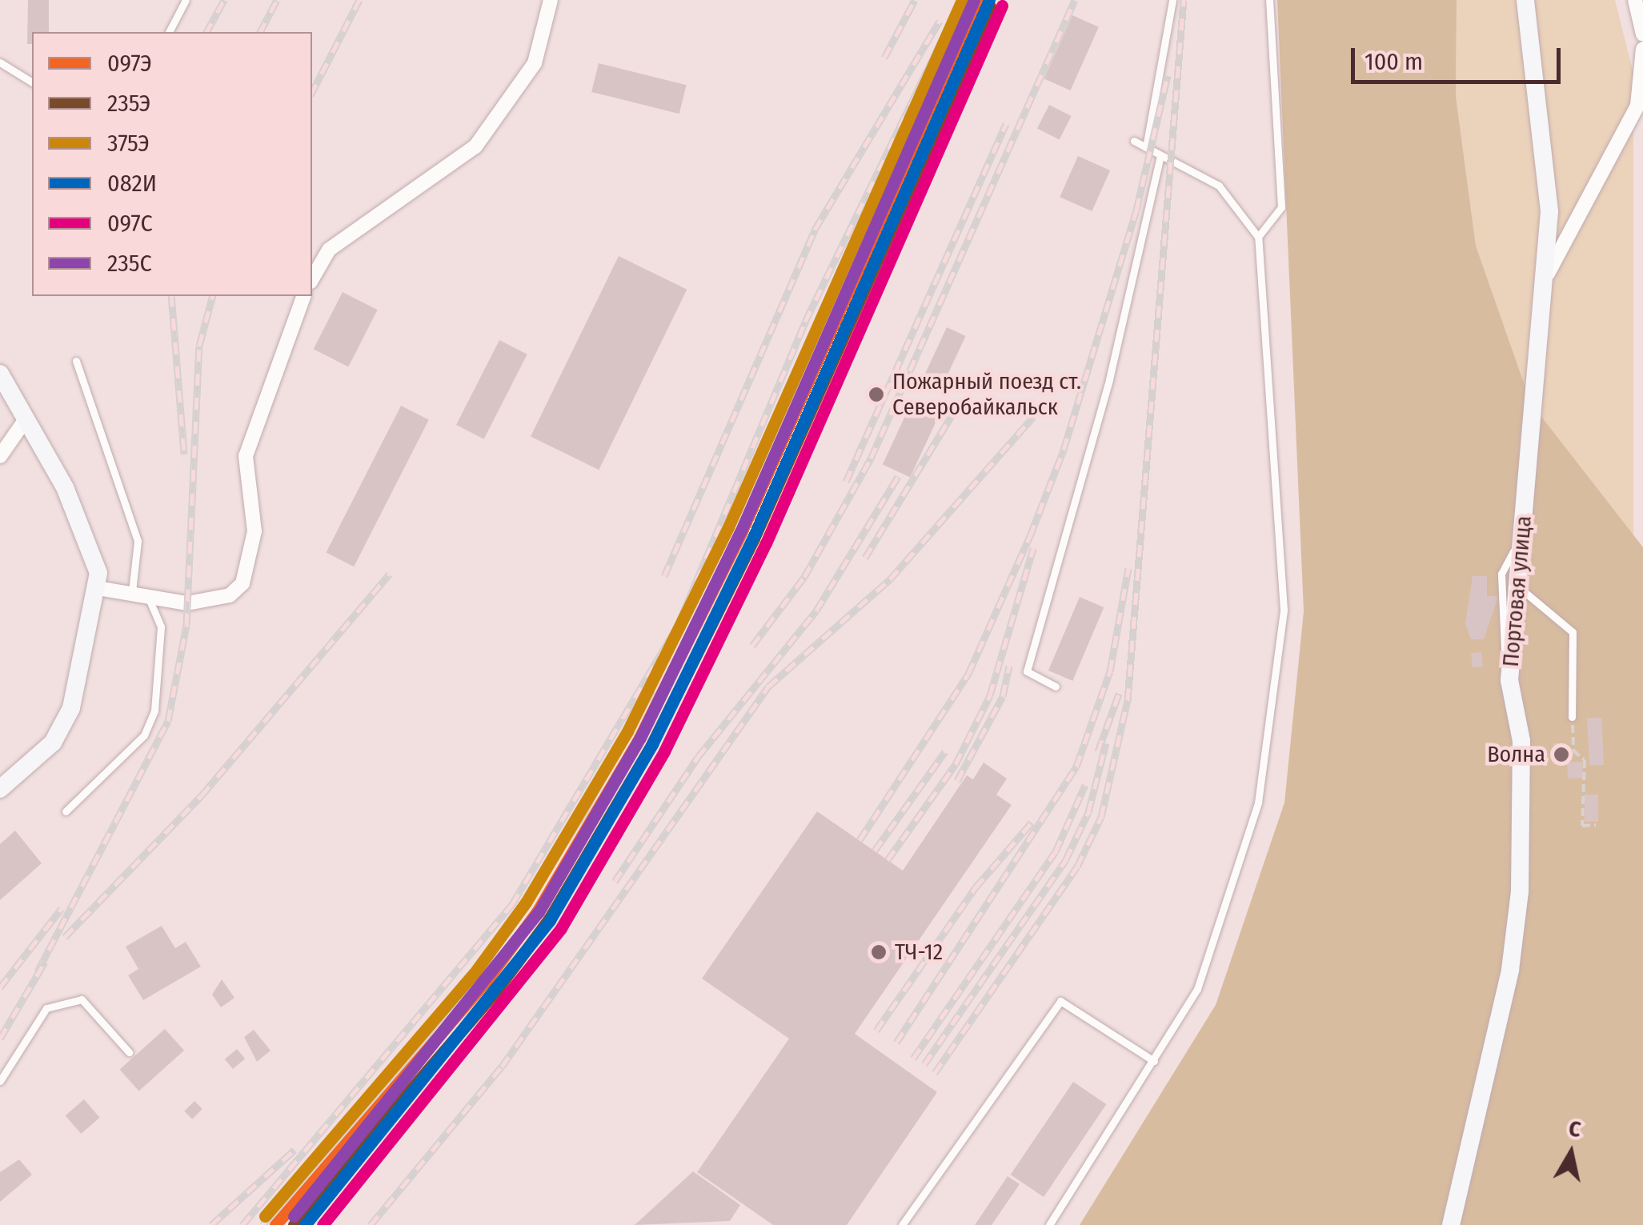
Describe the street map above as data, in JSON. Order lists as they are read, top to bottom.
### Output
{
  "streets": {
    "main road": ["Портовая улица"]
  },
  "places": ["Пожарный поезд ст. Северобайкальск", "Волна", "ТЧ-12"],
  "lines": [
    "transit line 097Э",
    "transit line 375Э",
    "transit line 082И",
    "transit line 235С",
    "transit line 235Э",
    "transit line 097С"
  ],
  "legend": [
    "097Э",
    "235Э",
    "375Э",
    "082И",
    "097С",
    "235С"
  ],
  "scale_bar": "100 m",
  "north": "top"
}
